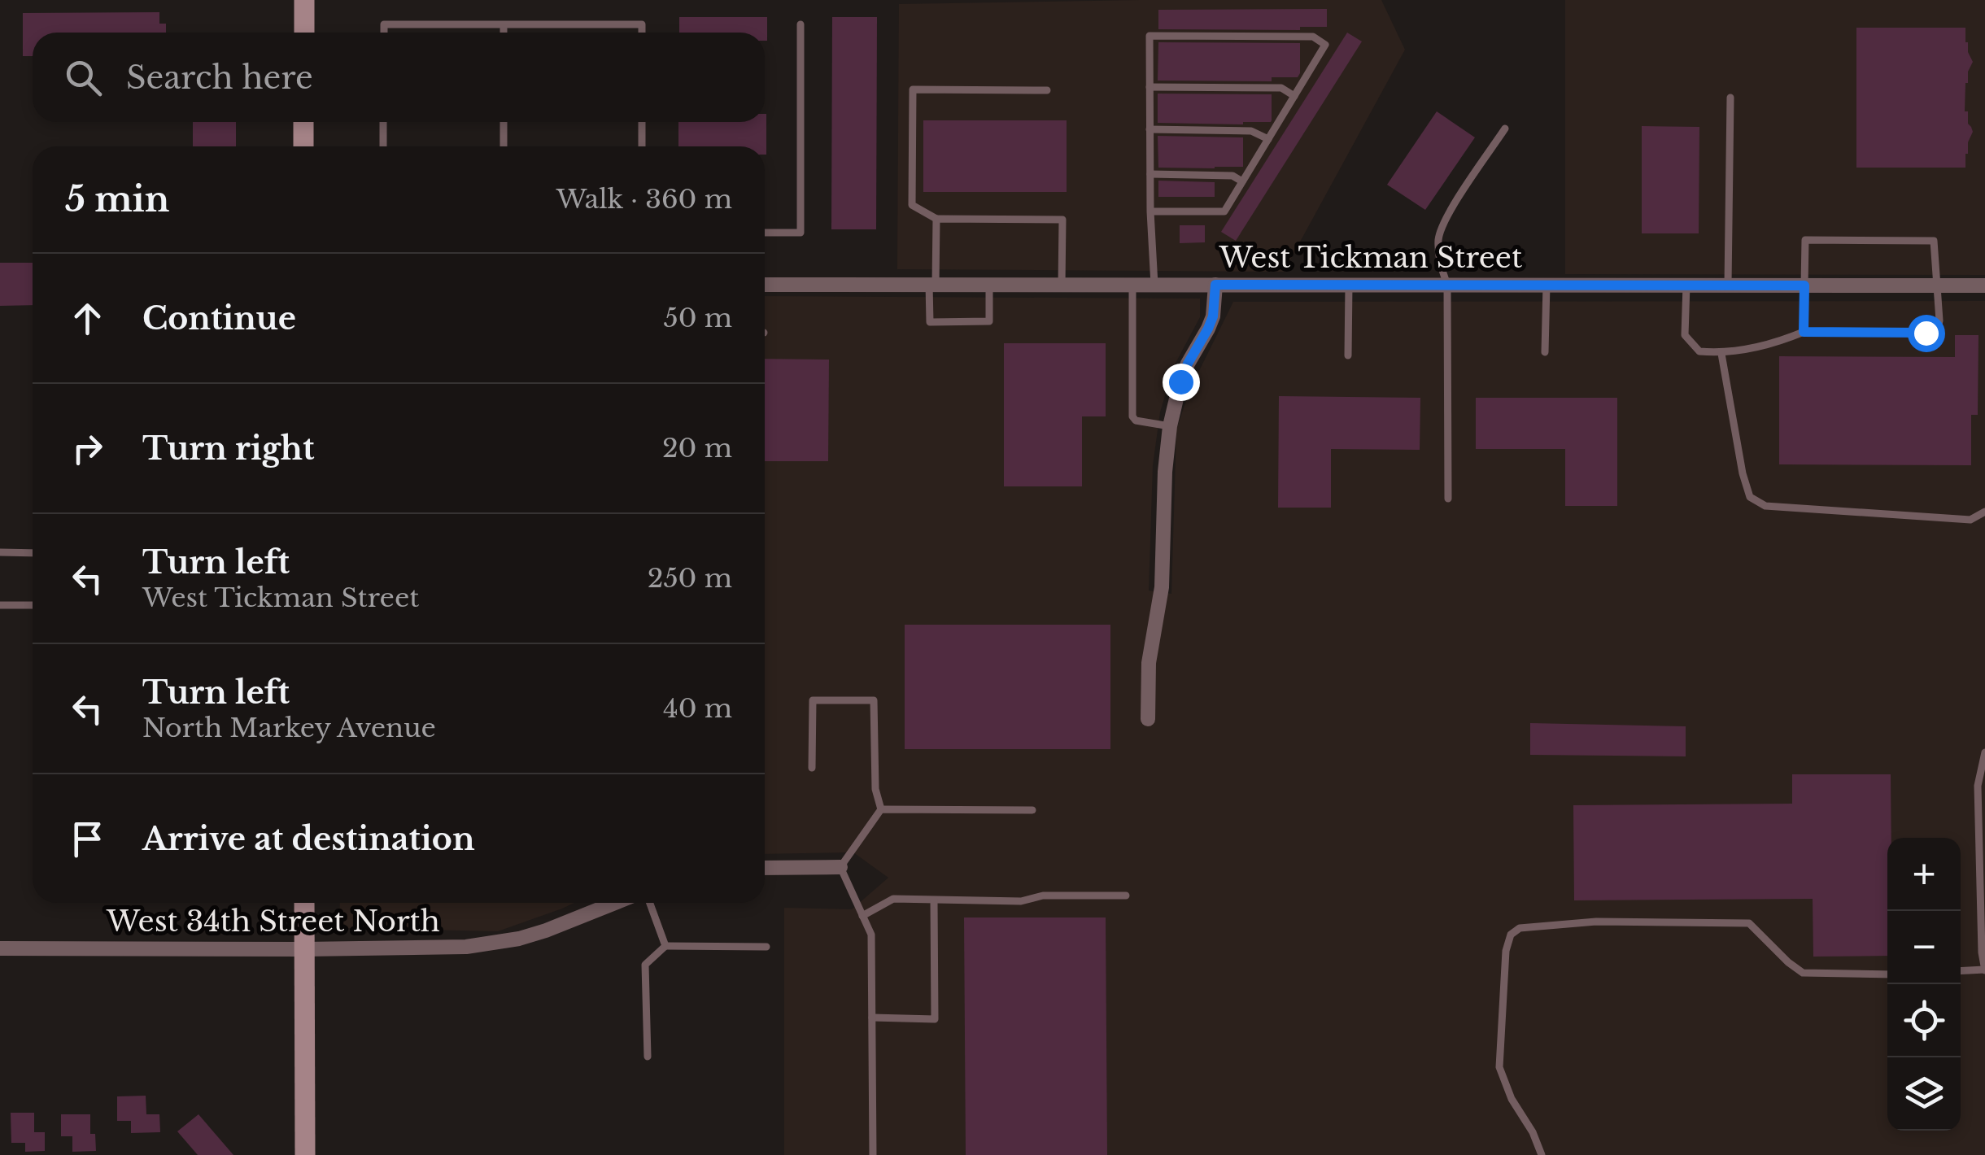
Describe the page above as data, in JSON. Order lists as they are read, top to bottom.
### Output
{
  "streets": {
    "street": ["West Tickman Street", "West 34th Street North"]
  },
  "page": {
    "search": "Search here",
    "heading": ["5 min", "Walk · 360 m"],
    "list": [
      ["Continue", "50 m"],
      ["Turn right", "20 m"],
      ["Turn left", "West Tickman Street", "250 m"],
      ["Turn left", "North Markey Avenue", "40 m"],
      "Arrive at destination"
    ],
    "map_buttons": ["+", "−"]
  }
}
